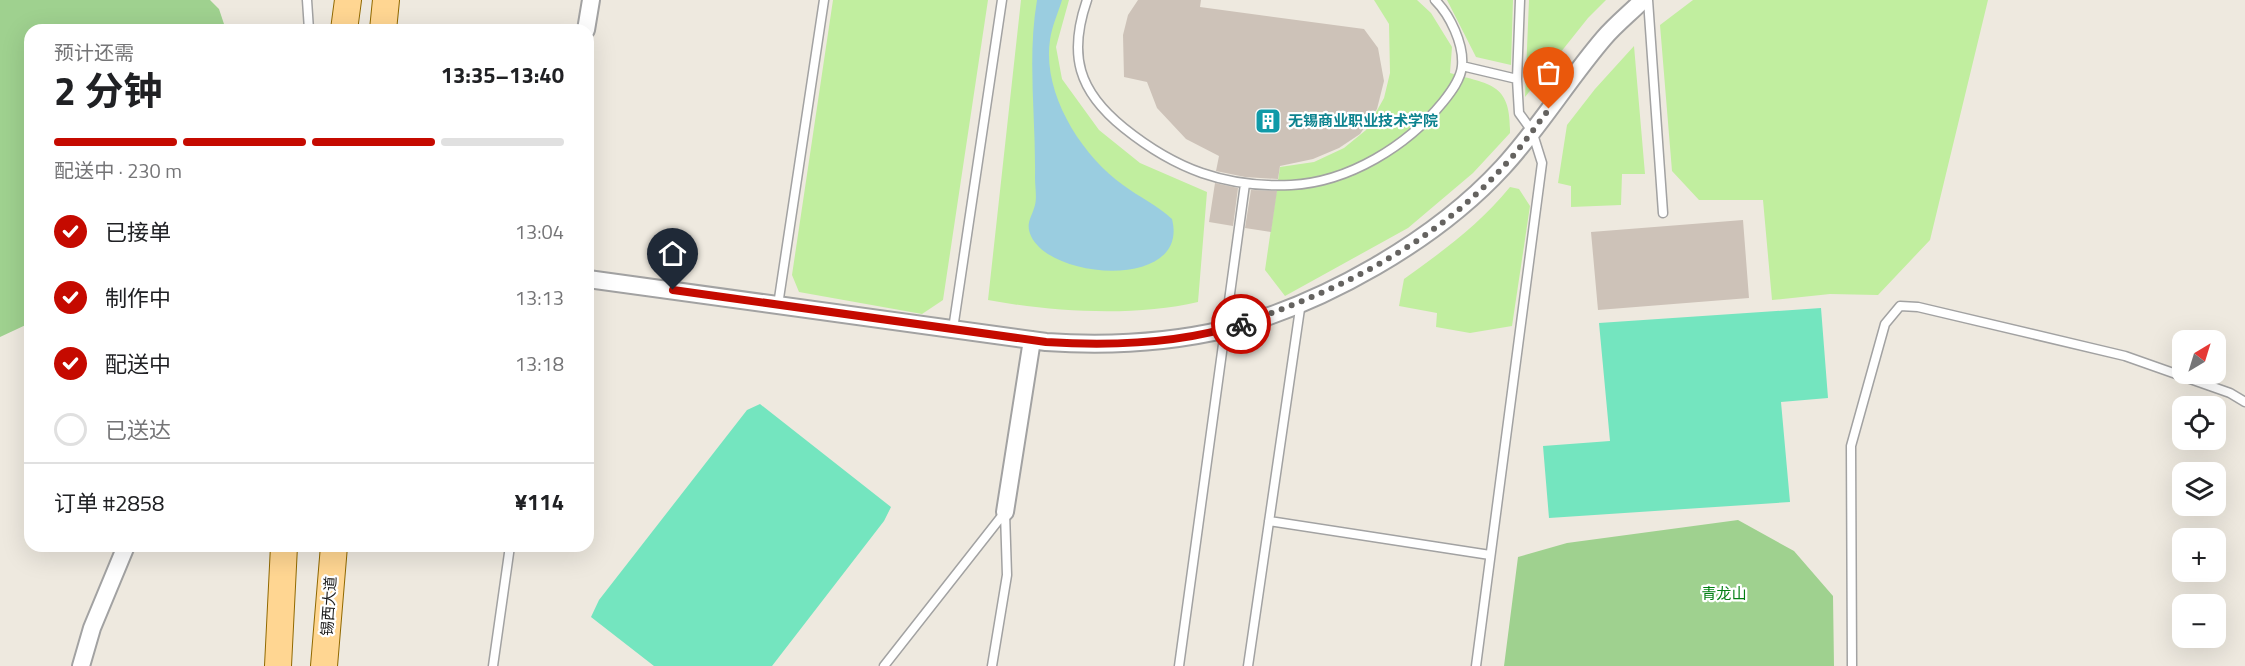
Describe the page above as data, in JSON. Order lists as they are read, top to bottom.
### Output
{
  "streets": {
    "main road": ["锡西大道"]
  },
  "parks": ["青龙山"],
  "places": {
    "building": ["无锡商业职业技术学院"]
  },
  "north": "top right",
  "page": {
    "heading": ["2 分钟", "预计还需", "13:35–13:40"],
    "panel": ["订单 #2858", "¥114"],
    "bar": "配送中 · 230 m",
    "list": [
      ["已接单", "13:04"],
      ["制作中", "13:13"],
      ["配送中", "13:18"],
      "已送达"
    ],
    "map_buttons": ["+", "−"]
  }
}
